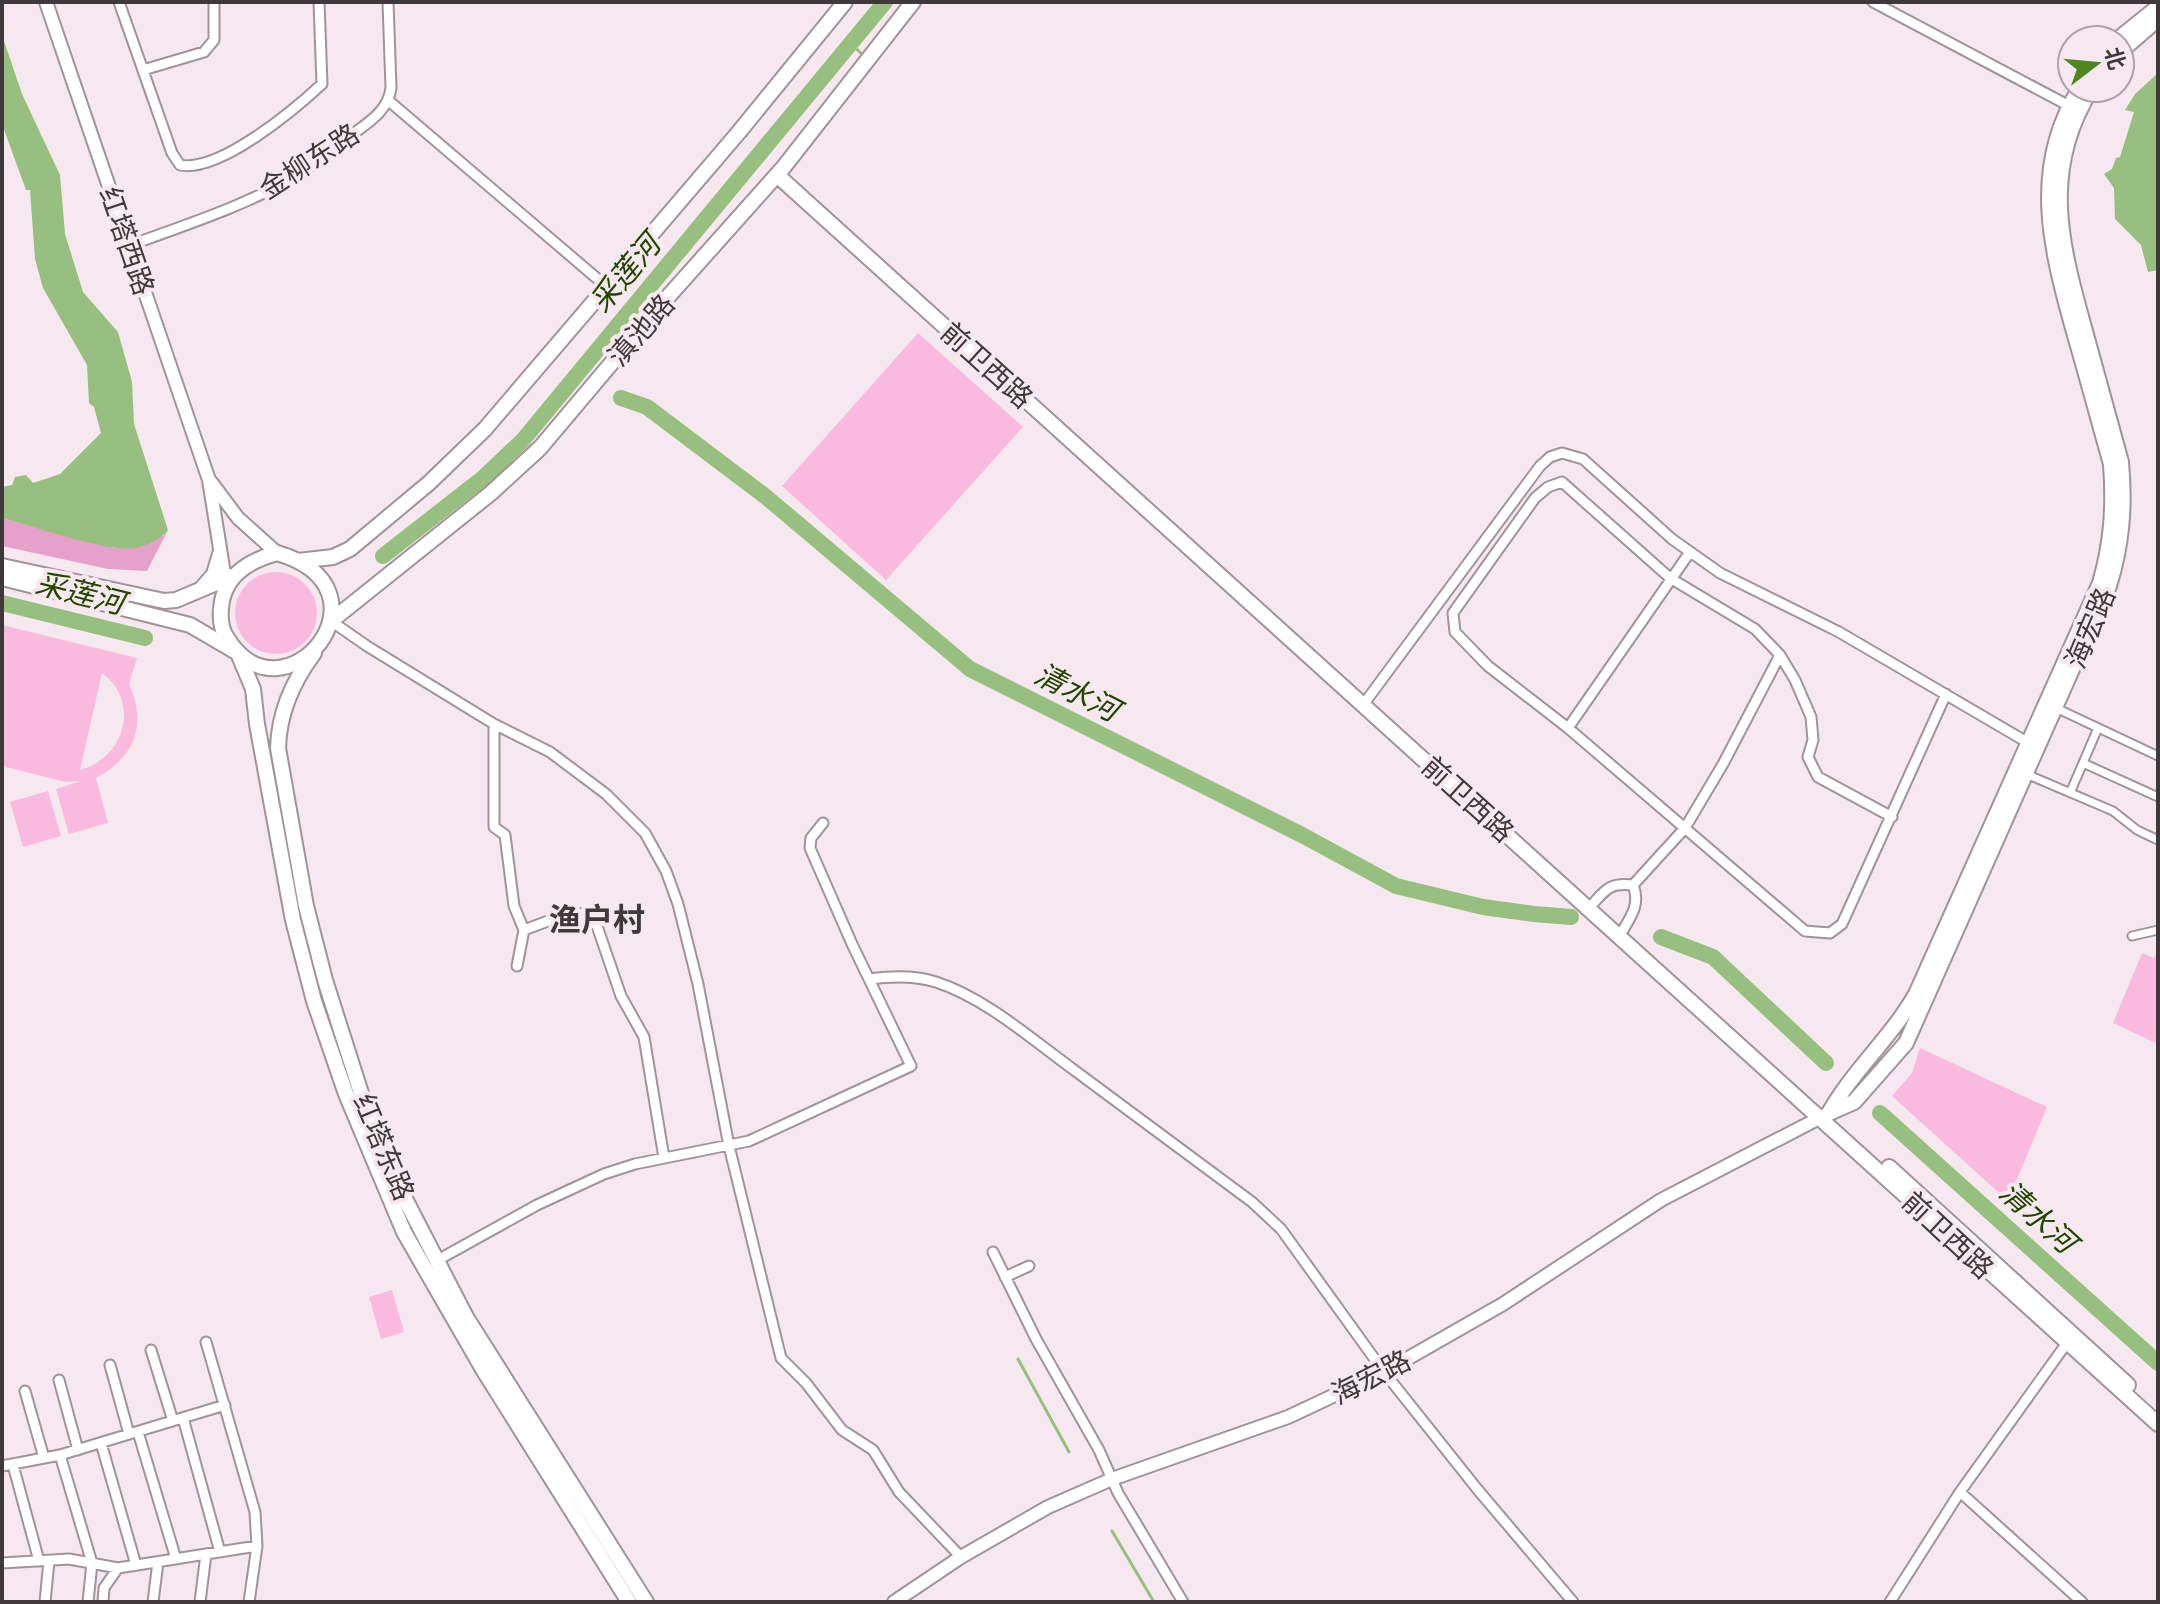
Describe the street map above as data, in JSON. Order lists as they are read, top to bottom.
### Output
{
  "streets": {
    "main road": [
      "滇池路",
      "前卫西路",
      "海宏路",
      "红塔东路"
    ],
    "street": ["金柳东路", "红塔西路"]
  },
  "crossings": [
    ["金柳东路", "红塔西路"],
    ["滇池路", "前卫西路"],
    ["滇池路", "红塔东路"],
    ["前卫西路", "海宏路"]
  ],
  "districts": ["渔户村"],
  "water": ["采莲河", "清水河"],
  "north": "right"
}
